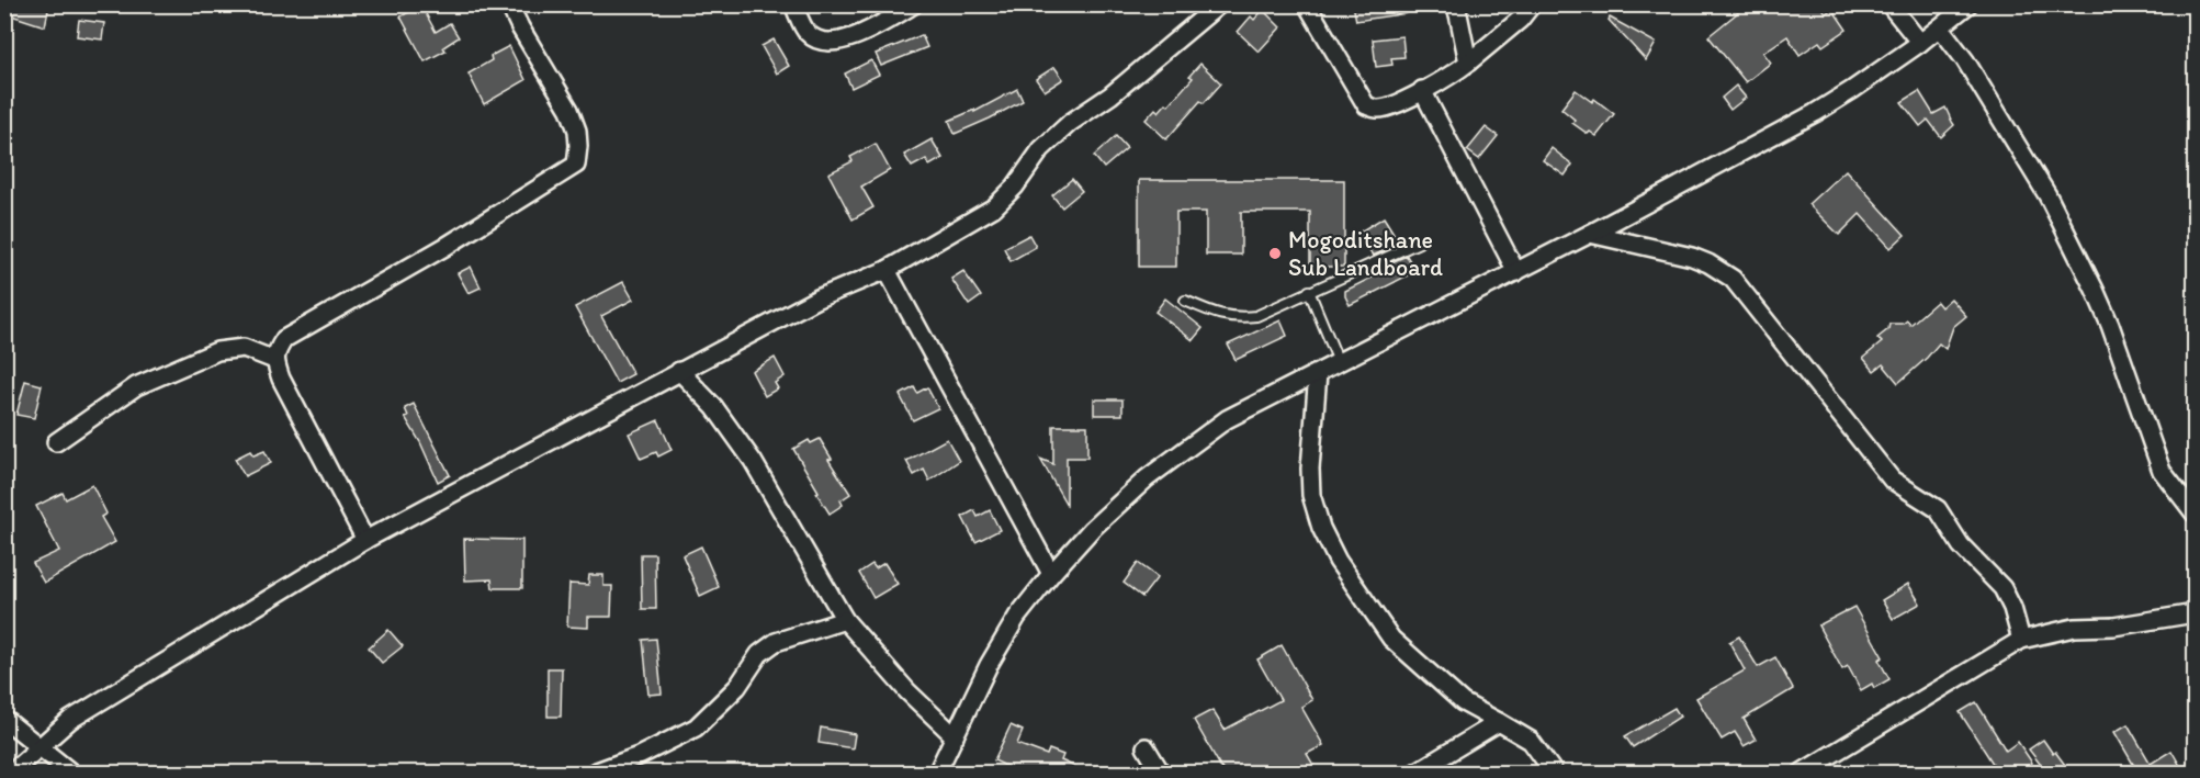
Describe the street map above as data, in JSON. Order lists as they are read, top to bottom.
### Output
{
  "places": ["Mogoditshane Sub Landboard"]
}
